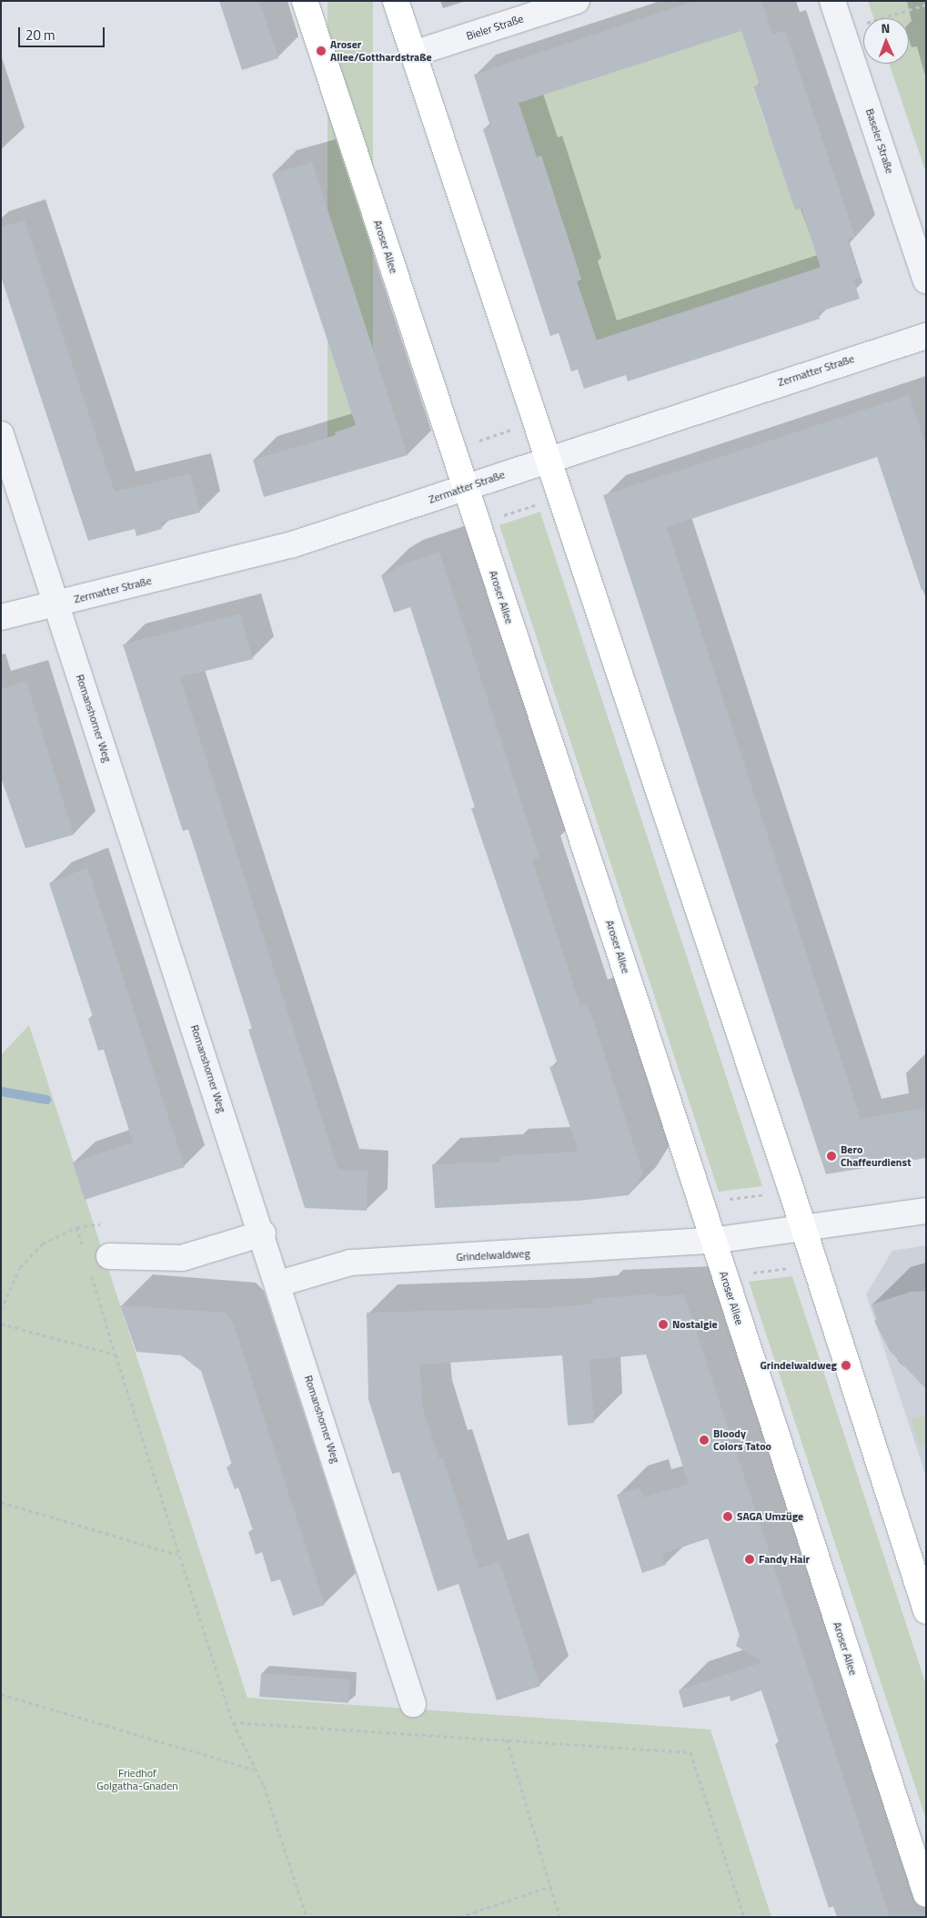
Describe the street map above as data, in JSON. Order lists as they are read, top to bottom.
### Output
{
  "streets": {
    "main road": ["Aroser Allee"],
    "street": [
      "Bieler Straße",
      "Baseler Straße",
      "Zermatter Straße",
      "Romanshorner Weg",
      "Grindelwaldweg"
    ]
  },
  "crossings": [
    ["Aroser Allee", "Zermatter Straße"],
    ["Aroser Allee", "Grindelwaldweg"],
    ["Zermatter Straße", "Romanshorner Weg"],
    ["Romanshorner Weg", "Grindelwaldweg"]
  ],
  "parks": ["Friedhof Golgatha-Gnaden"],
  "places": [
    "Aroser Allee/Gotthardstraße",
    "Bero Chaffeurdienst",
    "Nostalgie",
    "Grindelwaldweg",
    "Bloody Colors Tatoo",
    "SAGA Umzüge",
    "Fandy Hair"
  ],
  "scale_bar": "20 m",
  "north": "top"
}
